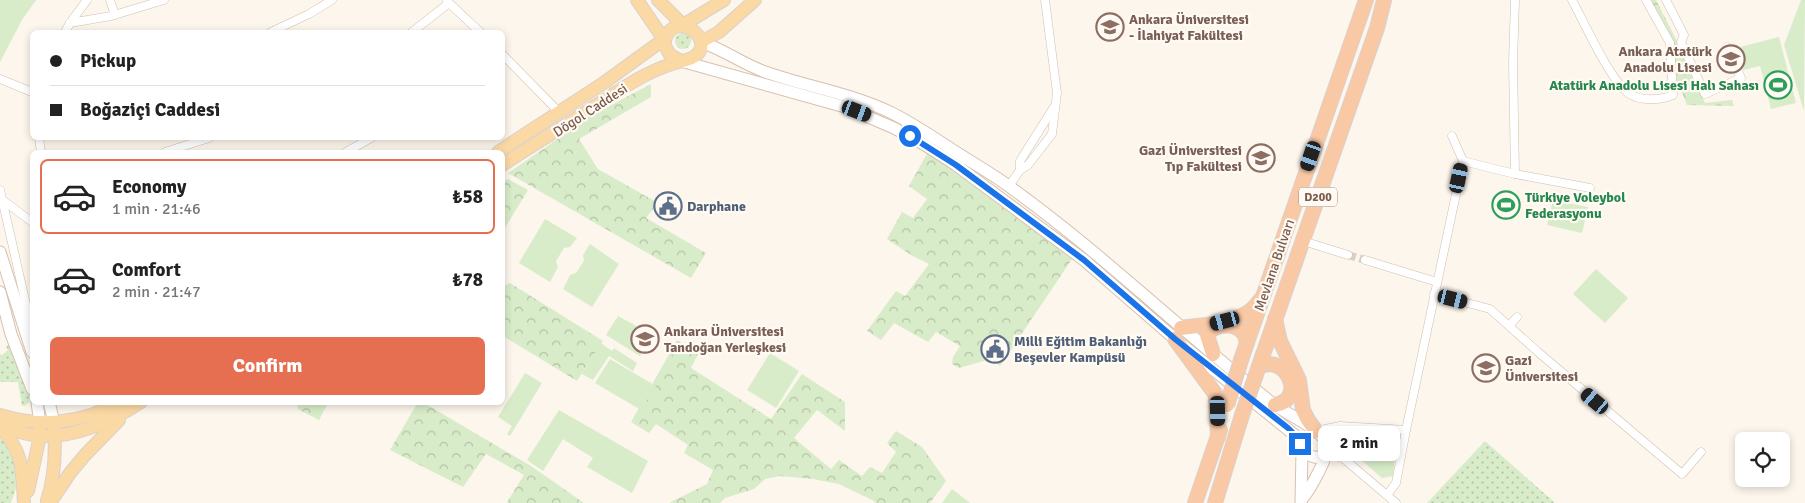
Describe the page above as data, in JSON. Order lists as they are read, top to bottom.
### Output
{
  "streets": {
    "highway": ["D200", "Mevlana Bulvarı"],
    "main road": ["Dögol Caddesi"]
  },
  "crossings": [
    ["D200", "Mevlana Bulvarı"]
  ],
  "places": {
    "school or university": [
      "Ankara Üniversitesi - İlahiyat Fakültesi",
      "Ankara Atatürk Anadolu Lisesi",
      "Gazi Üniversitesi Tıp Fakültesi",
      "Ankara Üniversitesi Tandoğan Yerleşkesi",
      "Gazi Üniversitesi"
    ],
    "sports": ["Atatürk Anadolu Lisesi Halı Sahası", "Türkiye Voleybol Federasyonu"],
    "public building": ["Darphane", "Milli Eğitim Bakanlığı Beşevler Kampüsü"]
  },
  "page": {
    "banner": ["Pickup", "Boğaziçi Caddesi"],
    "list": [
      {
        "name": "Economy",
        "note": "1 min · 21:46",
        "value": "₺58"
      },
      {
        "name": "Comfort",
        "note": "2 min · 21:47",
        "value": "₺78"
      }
    ],
    "buttons": "Confirm",
    "bubble": "2 min"
  }
}
